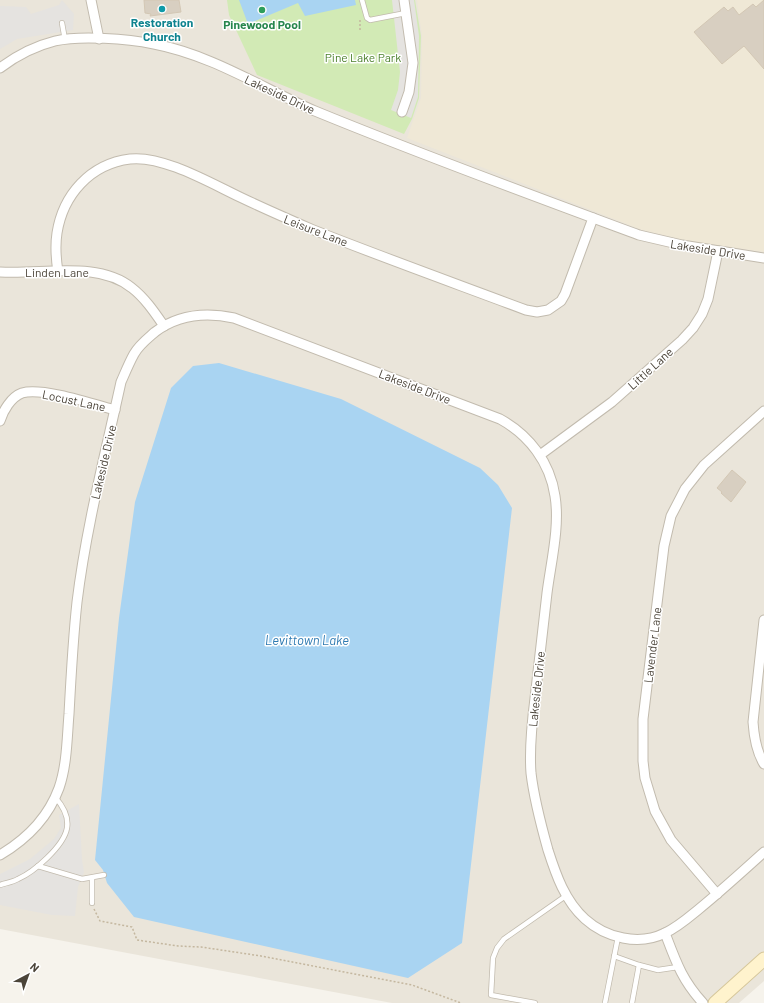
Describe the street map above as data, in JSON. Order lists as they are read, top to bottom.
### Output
{
  "streets": {
    "street": [
      "Lakeside Drive",
      "Leisure Lane",
      "Linden Lane",
      "Little Lane",
      "Locust Lane",
      "Lavender Lane"
    ]
  },
  "crossings": [
    ["Lakeside Drive", "Leisure Lane"],
    ["Lakeside Drive", "Linden Lane"],
    ["Lakeside Drive", "Little Lane"],
    ["Lakeside Drive", "Locust Lane"],
    ["Lakeside Drive", "Lavender Lane"],
    ["Leisure Lane", "Linden Lane"]
  ],
  "water": ["Levittown Lake"],
  "parks": ["Pine Lake Park"],
  "places": ["Restoration Church", "Pinewood Pool"],
  "north": "top right"
}
